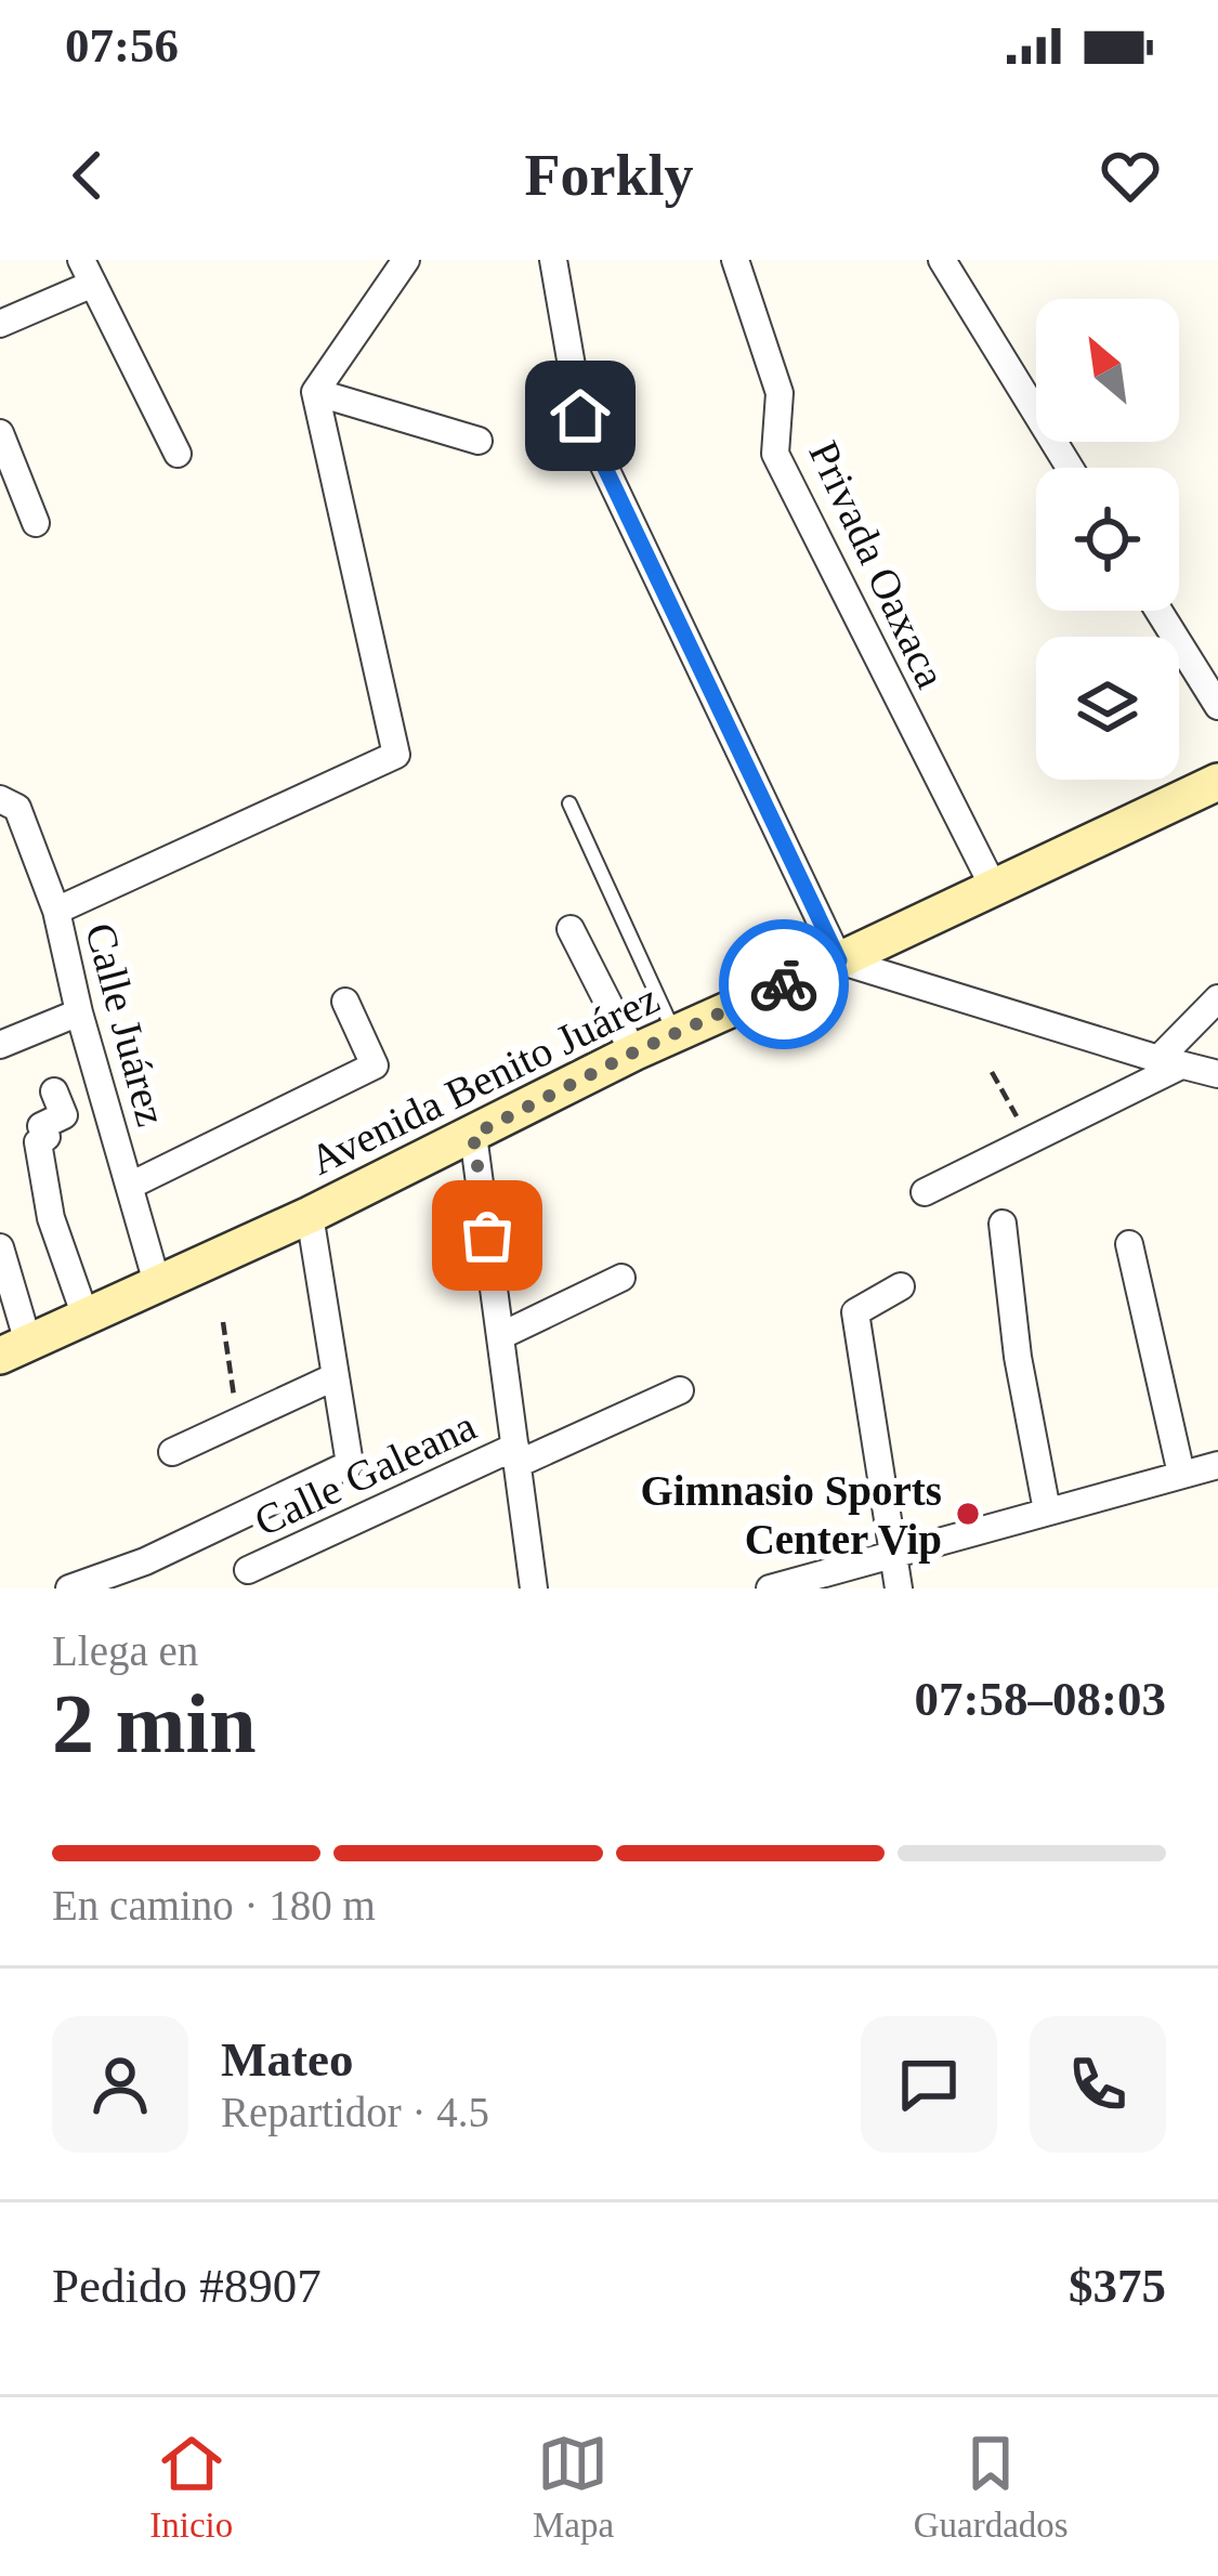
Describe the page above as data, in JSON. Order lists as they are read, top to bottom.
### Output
{
  "streets": {
    "main road": ["Avenida Benito Juárez"],
    "street": ["Privada Oaxaca", "Calle Juárez", "Calle Galeana"]
  },
  "crossings": [
    ["Privada Oaxaca", "Avenida Benito Juárez"],
    ["Calle Juárez", "Avenida Benito Juárez"]
  ],
  "places": ["Gimnasio Sports Center Vip"],
  "north": "top left",
  "page": {
    "status": "07:56",
    "header": "Forkly",
    "heading": ["2 min", "Llega en", "07:58–08:03"],
    "panel": [
      "Mateo",
      "Repartidor · 4.5",
      "Pedido #8907",
      "$375"
    ],
    "bar": "En camino · 180 m",
    "tabs": ["Inicio", "Mapa", "Guardados"]
  }
}
